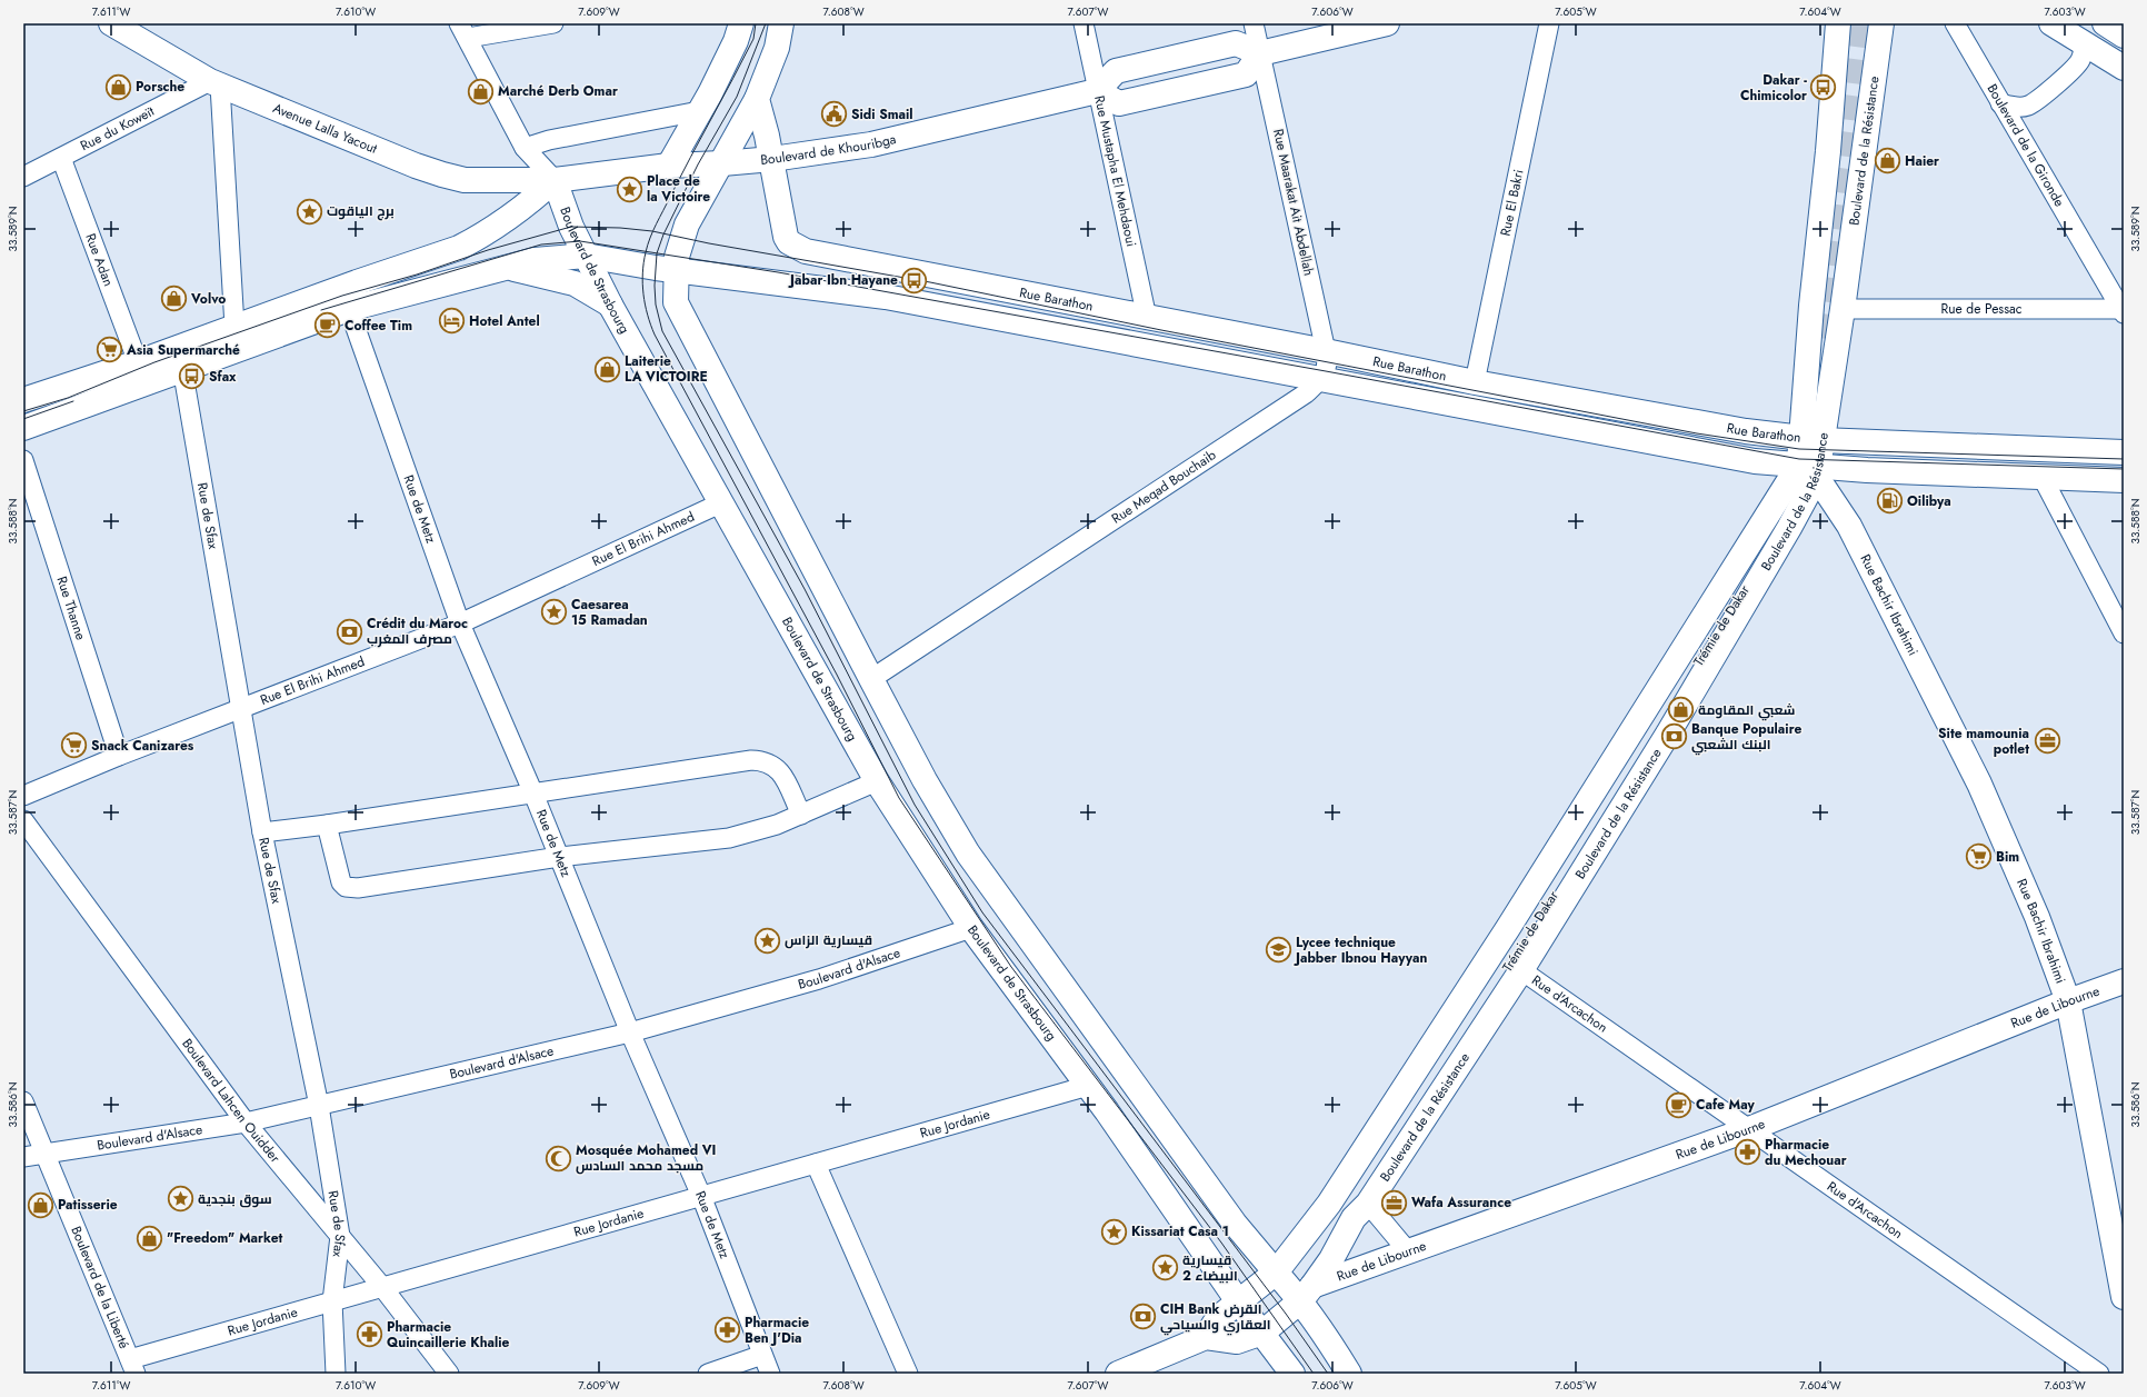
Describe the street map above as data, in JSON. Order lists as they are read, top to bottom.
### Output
{
  "streets": {
    "main road": [
      "Avenue Lalla Yacout",
      "Boulevard de Khouribga",
      "Boulevard de la Résistance",
      "Boulevard de Strasbourg",
      "Rue Barathon",
      "Rue Bachir Ibrahimi",
      "Trémie de Dakar",
      "Rue de Libourne"
    ],
    "street": [
      "Rue du Koweït",
      "Boulevard de la Gironde",
      "Rue Mustapha El Mehdaoui",
      "Rue Maarakat Ait Abdellah",
      "Rue El Bakri",
      "Rue Adan",
      "Rue de Pessac",
      "Rue Meqad Bouchaib",
      "Rue de Metz",
      "Rue de Sfax",
      "Rue El Brihi Ahmed",
      "Rue Thanne",
      "Boulevard d'Alsace",
      "Rue d'Arcachon",
      "Boulevard Lahcen Ouidder",
      "Rue Jordanie",
      "Boulevard de la Liberté"
    ]
  },
  "crossings": [
    ["Avenue Lalla Yacout", "Rue du Koweït"],
    ["Avenue Lalla Yacout", "Boulevard de Khouribga"],
    ["Avenue Lalla Yacout", "Boulevard de Strasbourg"],
    ["Rue du Koweït", "Rue Adan"],
    ["Boulevard de la Gironde", "Rue de Pessac"],
    ["Boulevard de Khouribga", "Rue Mustapha El Mehdaoui"],
    ["Boulevard de Khouribga", "Boulevard de Strasbourg"],
    ["Boulevard de Khouribga", "Rue Barathon"],
    ["Boulevard de la Résistance", "Boulevard de Strasbourg"],
    ["Boulevard de la Résistance", "Rue Barathon"],
    ["Boulevard de la Résistance", "Rue de Pessac"],
    ["Boulevard de la Résistance", "Rue Bachir Ibrahimi"],
    ["Boulevard de la Résistance", "Trémie de Dakar"],
    ["Boulevard de la Résistance", "Rue d'Arcachon"],
    ["Boulevard de la Résistance", "Rue de Libourne"],
    ["Rue Mustapha El Mehdaoui", "Rue Barathon"],
    ["Rue Maarakat Ait Abdellah", "Rue Barathon"],
    ["Rue Maarakat Ait Abdellah", "Rue Meqad Bouchaib"],
    ["Rue El Bakri", "Rue Barathon"],
    ["Boulevard de Strasbourg", "Rue El Brihi Ahmed"],
    ["Boulevard de Strasbourg", "Boulevard d'Alsace"],
    ["Boulevard de Strasbourg", "Rue Jordanie"],
    ["Rue de Metz", "Rue El Brihi Ahmed"],
    ["Rue de Metz", "Boulevard d'Alsace"],
    ["Rue de Metz", "Rue Jordanie"],
    ["Rue de Sfax", "Rue El Brihi Ahmed"],
    ["Rue de Sfax", "Boulevard d'Alsace"],
    ["Rue de Sfax", "Boulevard Lahcen Ouidder"],
    ["Rue de Sfax", "Rue Jordanie"],
    ["Rue El Brihi Ahmed", "Rue Thanne"],
    ["Rue Bachir Ibrahimi", "Rue de Libourne"],
    ["Boulevard d'Alsace", "Boulevard Lahcen Ouidder"],
    ["Boulevard d'Alsace", "Boulevard de la Liberté"],
    ["Rue d'Arcachon", "Rue de Libourne"],
    ["Boulevard Lahcen Ouidder", "Rue Jordanie"],
    ["Rue Jordanie", "Boulevard de la Liberté"]
  ],
  "places": {
    "shop": [
      "Porsche",
      "Marché Derb Omar",
      "Haier",
      "Volvo",
      "Laiterie LA VICTOIRE",
      "شعبي المقاومة",
      "Patisserie",
      "\"Freedom\" Market"
    ],
    "bus stop": ["Dakar - Chimicolor", "Jabar Ibn Hayane", "Sfax"],
    "public building": ["Sidi Smail"],
    "place": [
      "Place de la Victoire",
      "برج الياقوت",
      "Caesarea 15 Ramadan",
      "قيسارية الزاس",
      "سوق بنجدية",
      "Kissariat Casa 1",
      "قيسارية البيضاء 2"
    ],
    "hotel": ["Hotel Antel"],
    "cafe": ["Coffee Tim", "Cafe May"],
    "supermarket": ["Asia Supermarché", "Snack Canizares", "Bim"],
    "fuel station": ["Oilibya"],
    "bank": ["Crédit du Maroc مصرف المغرب", "Banque Populaire البنك الشعبي", "CIH Bank القرض العقاري والسياحي"],
    "office": ["Site mamounia potlet", "Wafa Assurance"],
    "school or university": ["Lycee technique Jabber Ibnou Hayyan"],
    "pharmacy": ["Pharmacie du Mechouar", "Pharmacie Ben J'Dia", "Pharmacie Quincaillerie Khalie"],
    "mosque": ["Mosquée Mohamed VI مسجد محمد السادس"]
  },
  "coordinates": [
    "7.611°W",
    "7.610°W",
    "7.609°W",
    "7.608°W",
    "7.607°W",
    "7.606°W",
    "7.605°W",
    "7.604°W",
    "7.603°W",
    "33.589°N",
    "33.588°N",
    "33.587°N",
    "33.586°N"
  ]
}
